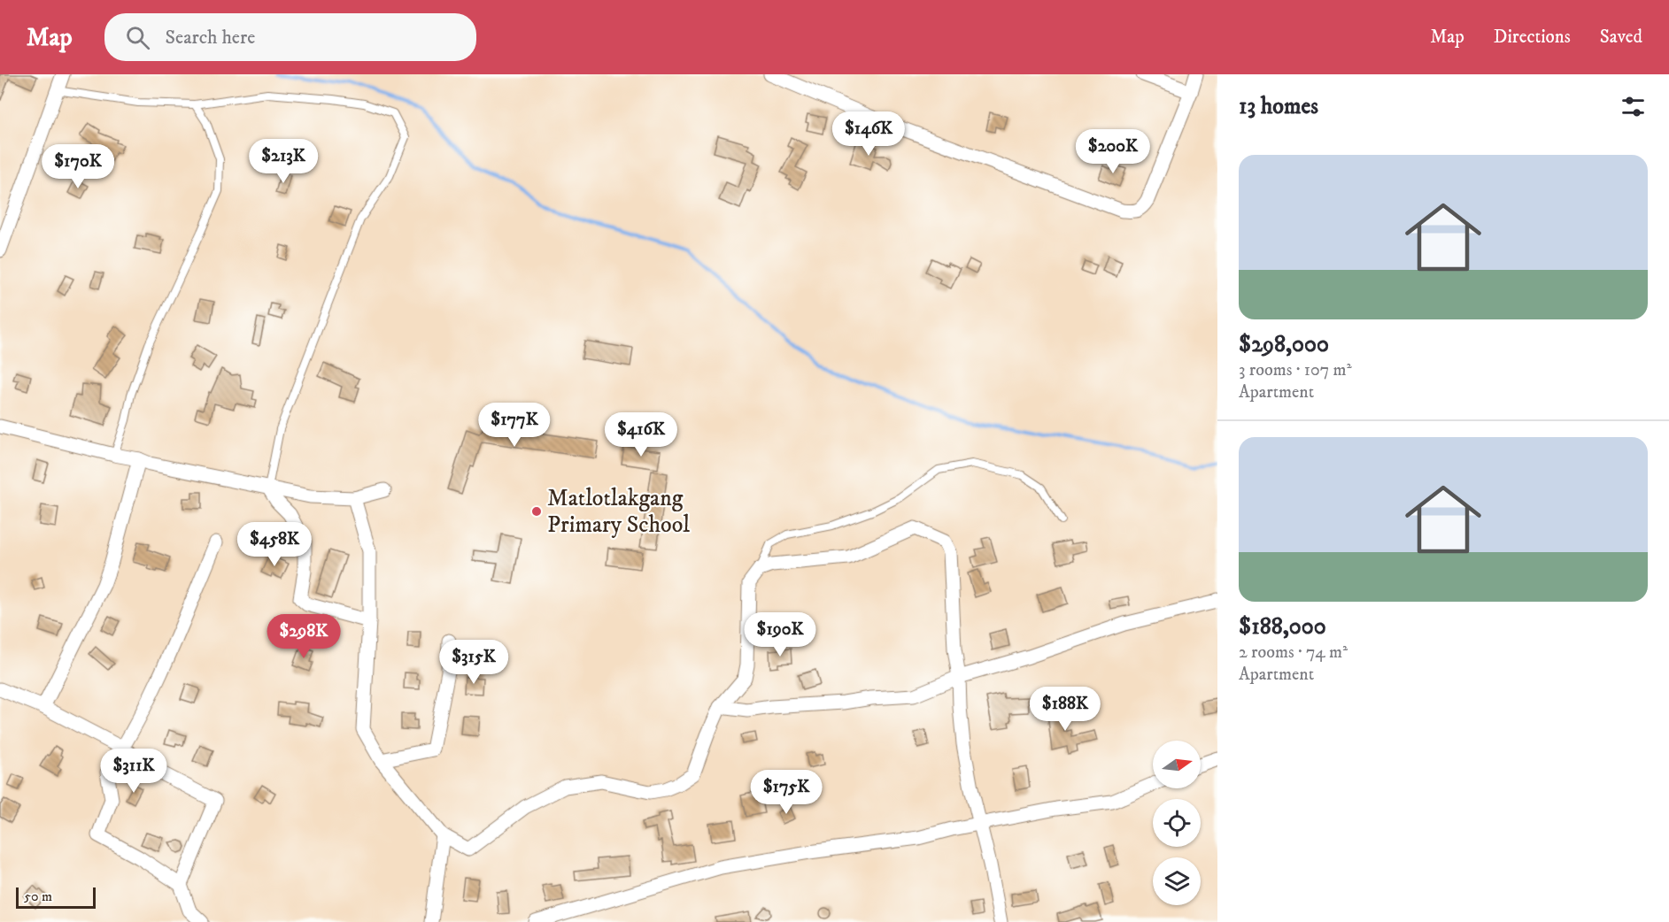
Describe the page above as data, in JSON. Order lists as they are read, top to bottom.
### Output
{
  "places": ["Matlotlakgang Primary School"],
  "scale_bar": "50 m",
  "north": "right",
  "page": {
    "header": "Map",
    "search": "Search here",
    "nav": ["Map", "Directions", "Saved"],
    "heading": "13 homes",
    "price": [
      "$146K",
      "$200K",
      "$213K",
      "$170K",
      "$177K",
      "$416K",
      "$458K",
      "$190K",
      "$298K",
      "$315K",
      "$188K",
      "$311K",
      "$175K"
    ],
    "list": [
      {
        "name": "$298,000",
        "note": "3 rooms · 107 m² · Apartment"
      },
      {
        "name": "$188,000",
        "note": "2 rooms · 74 m² · Apartment"
      }
    ],
    "scale": "50 m"
  }
}
